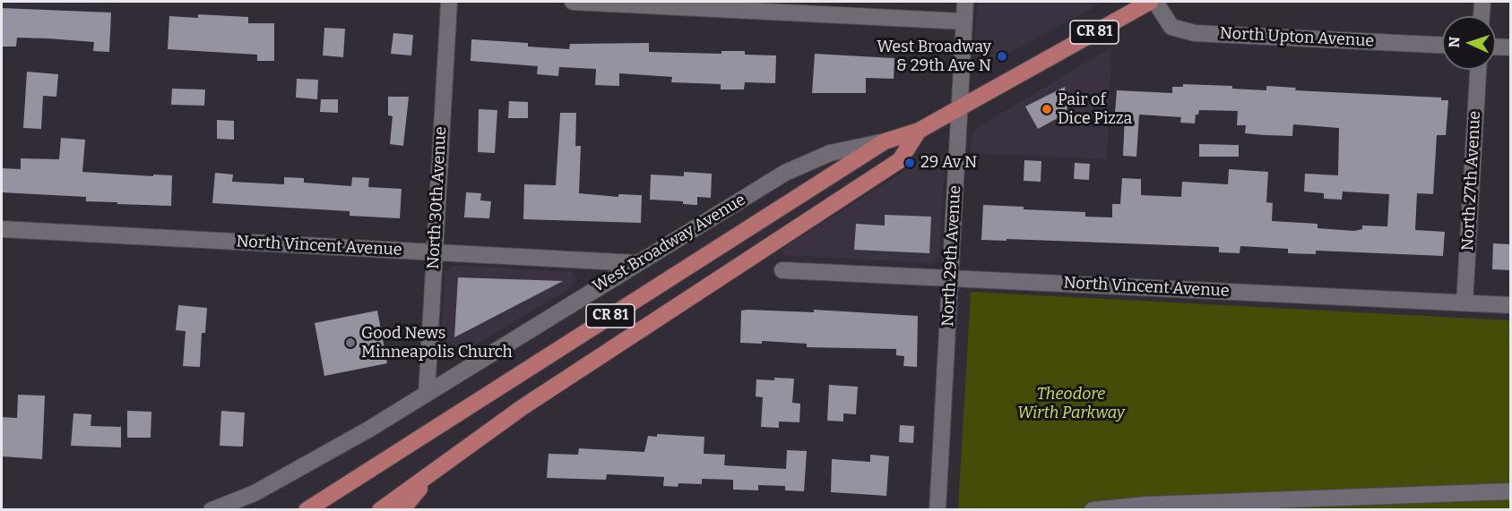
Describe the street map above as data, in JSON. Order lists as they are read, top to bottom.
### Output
{
  "streets": {
    "main road": ["CR 81", "West Broadway Avenue"],
    "street": [
      "North Upton Avenue",
      "North 27th Avenue",
      "North 30th Avenue",
      "North Vincent Avenue",
      "North 29th Avenue"
    ]
  },
  "crossings": [
    ["North 27th Avenue", "North Vincent Avenue"],
    ["North 30th Avenue", "West Broadway Avenue"],
    ["North 30th Avenue", "North Vincent Avenue"],
    ["West Broadway Avenue", "North Vincent Avenue"],
    ["West Broadway Avenue", "North 29th Avenue"],
    ["North Vincent Avenue", "North 29th Avenue"]
  ],
  "parks": ["Theodore Wirth Parkway"],
  "places": [
    "West Broadway & 29th Ave N",
    "Pair of Dice Pizza",
    "29 Av N",
    "Good News Minneapolis Church"
  ],
  "north": "left"
}
